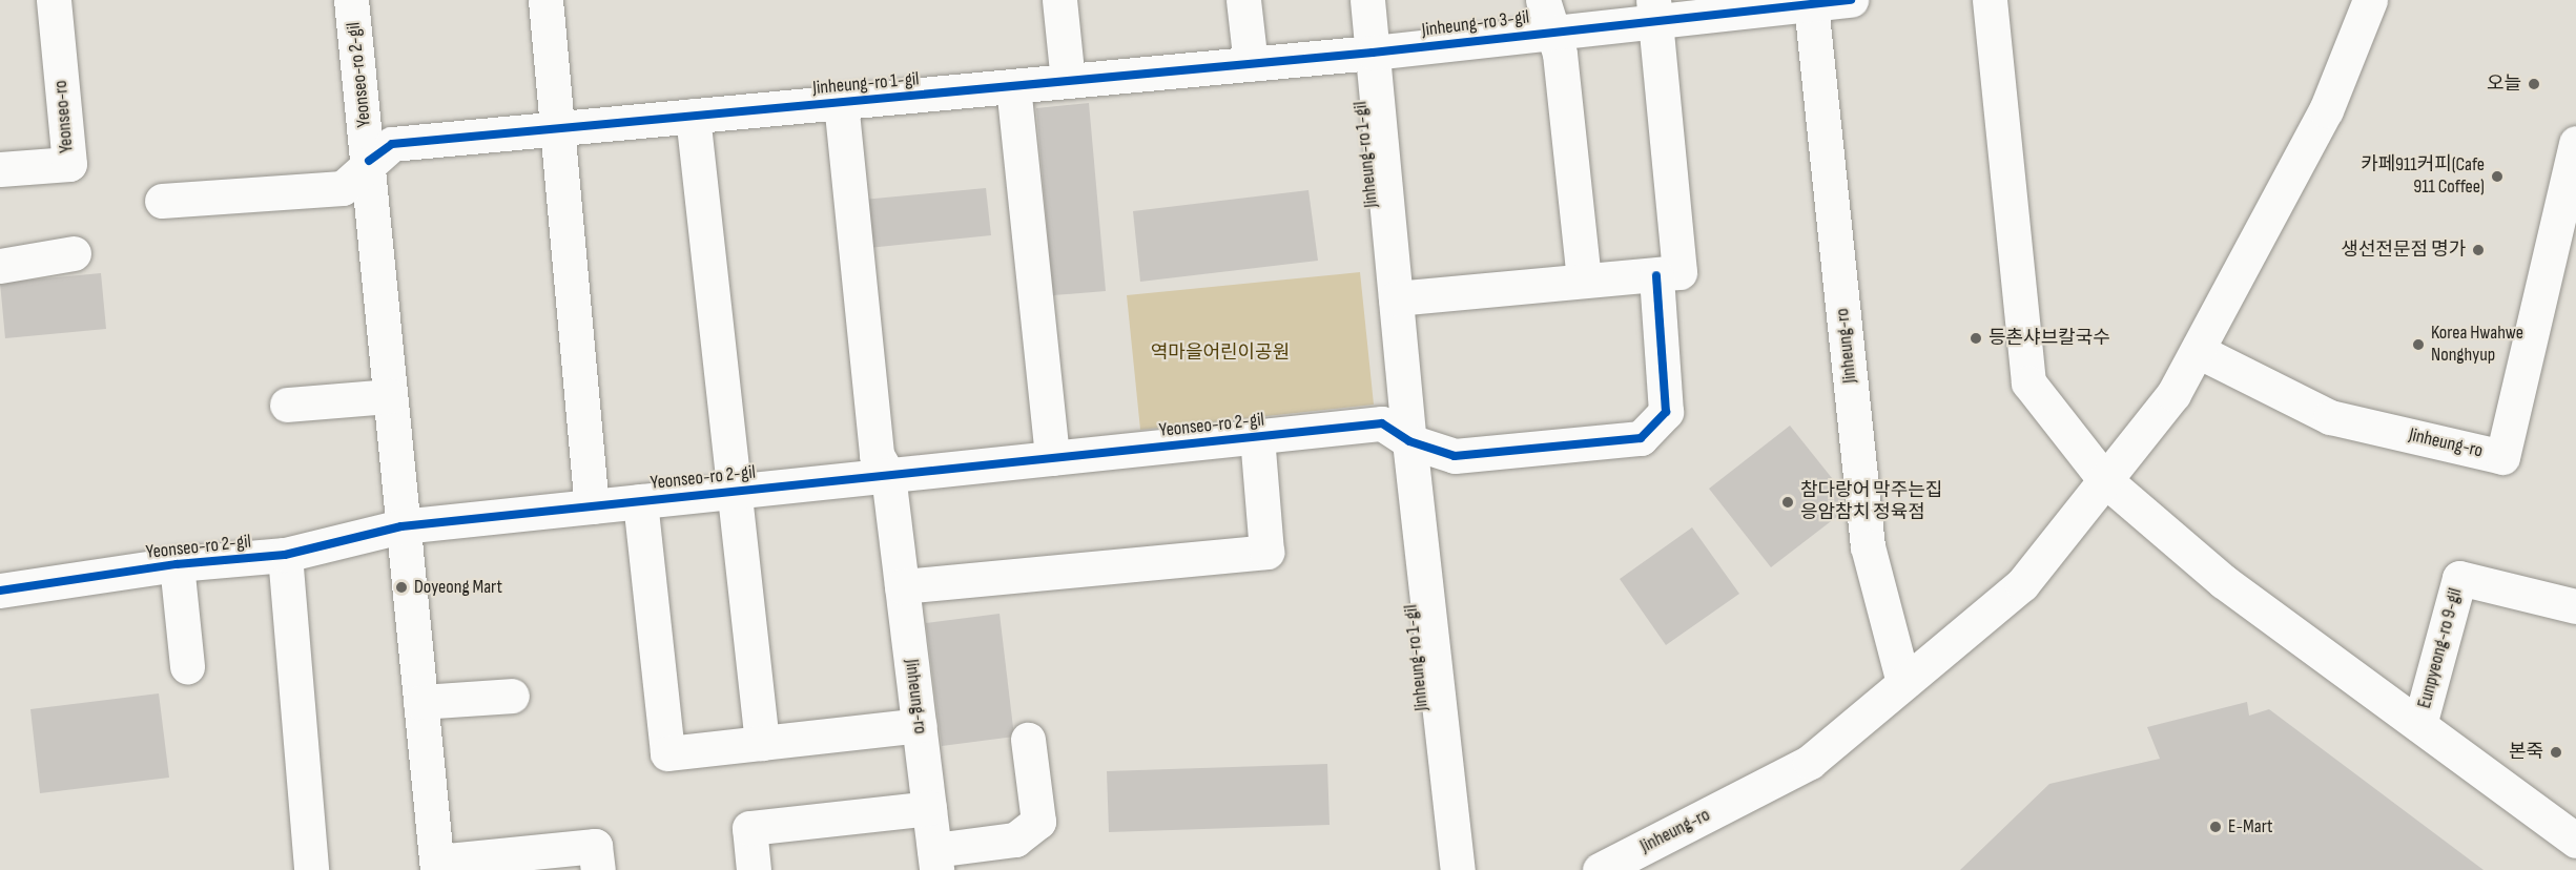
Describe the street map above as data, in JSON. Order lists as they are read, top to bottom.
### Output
{
  "streets": {
    "street": [
      "Jinheung-ro 3-gil",
      "Yeonseo-ro 2-gil",
      "Jinheung-ro 1-gil",
      "Yeonseo-ro",
      "Jinheung-ro",
      "Eunpyeong-ro 9-gil"
    ]
  },
  "crossings": [
    ["Jinheung-ro 3-gil", "Jinheung-ro 1-gil"],
    ["Jinheung-ro 3-gil", "Jinheung-ro"],
    ["Yeonseo-ro 2-gil", "Jinheung-ro 1-gil"],
    ["Yeonseo-ro 2-gil", "Jinheung-ro"]
  ],
  "parks": ["역마을어린이공원"],
  "places": [
    "오늘",
    "카페911커피(Cafe 911 Coffee)",
    "생선전문점 명가",
    "등촌샤브칼국수",
    "Korea Hwahwe Nonghyup",
    "참다랑어 막주는집 응암참치 정육점",
    "Doyeong Mart",
    "본죽",
    "E-Mart"
  ]
}
